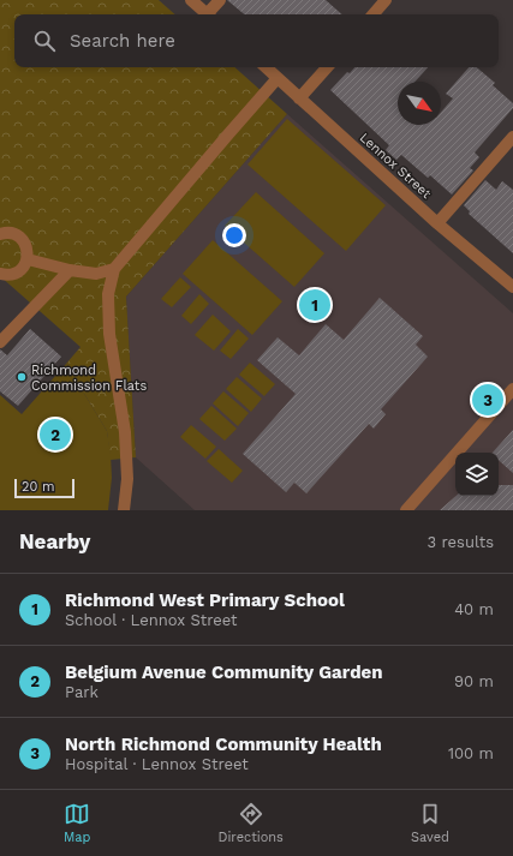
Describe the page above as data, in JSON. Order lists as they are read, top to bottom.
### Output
{
  "streets": {
    "street": ["Lennox Street"]
  },
  "places": ["Richmond Commission Flats"],
  "scale_bar": "20 m",
  "north": "bottom right",
  "page": {
    "search": "Search here",
    "pins": ["1", "3", "2"],
    "scale": "20 m",
    "heading": ["Nearby", "3 results"],
    "list": [
      {
        "mark": "1",
        "name": "Richmond West Primary School",
        "note": "School · Lennox Street",
        "value": "40 m"
      },
      {
        "mark": "2",
        "name": "Belgium Avenue Community Garden",
        "note": "Park",
        "value": "90 m"
      },
      {
        "mark": "3",
        "name": "North Richmond Community Health",
        "note": "Hospital · Lennox Street",
        "value": "100 m"
      }
    ],
    "nav": ["Map", "Directions", "Saved"]
  }
}
